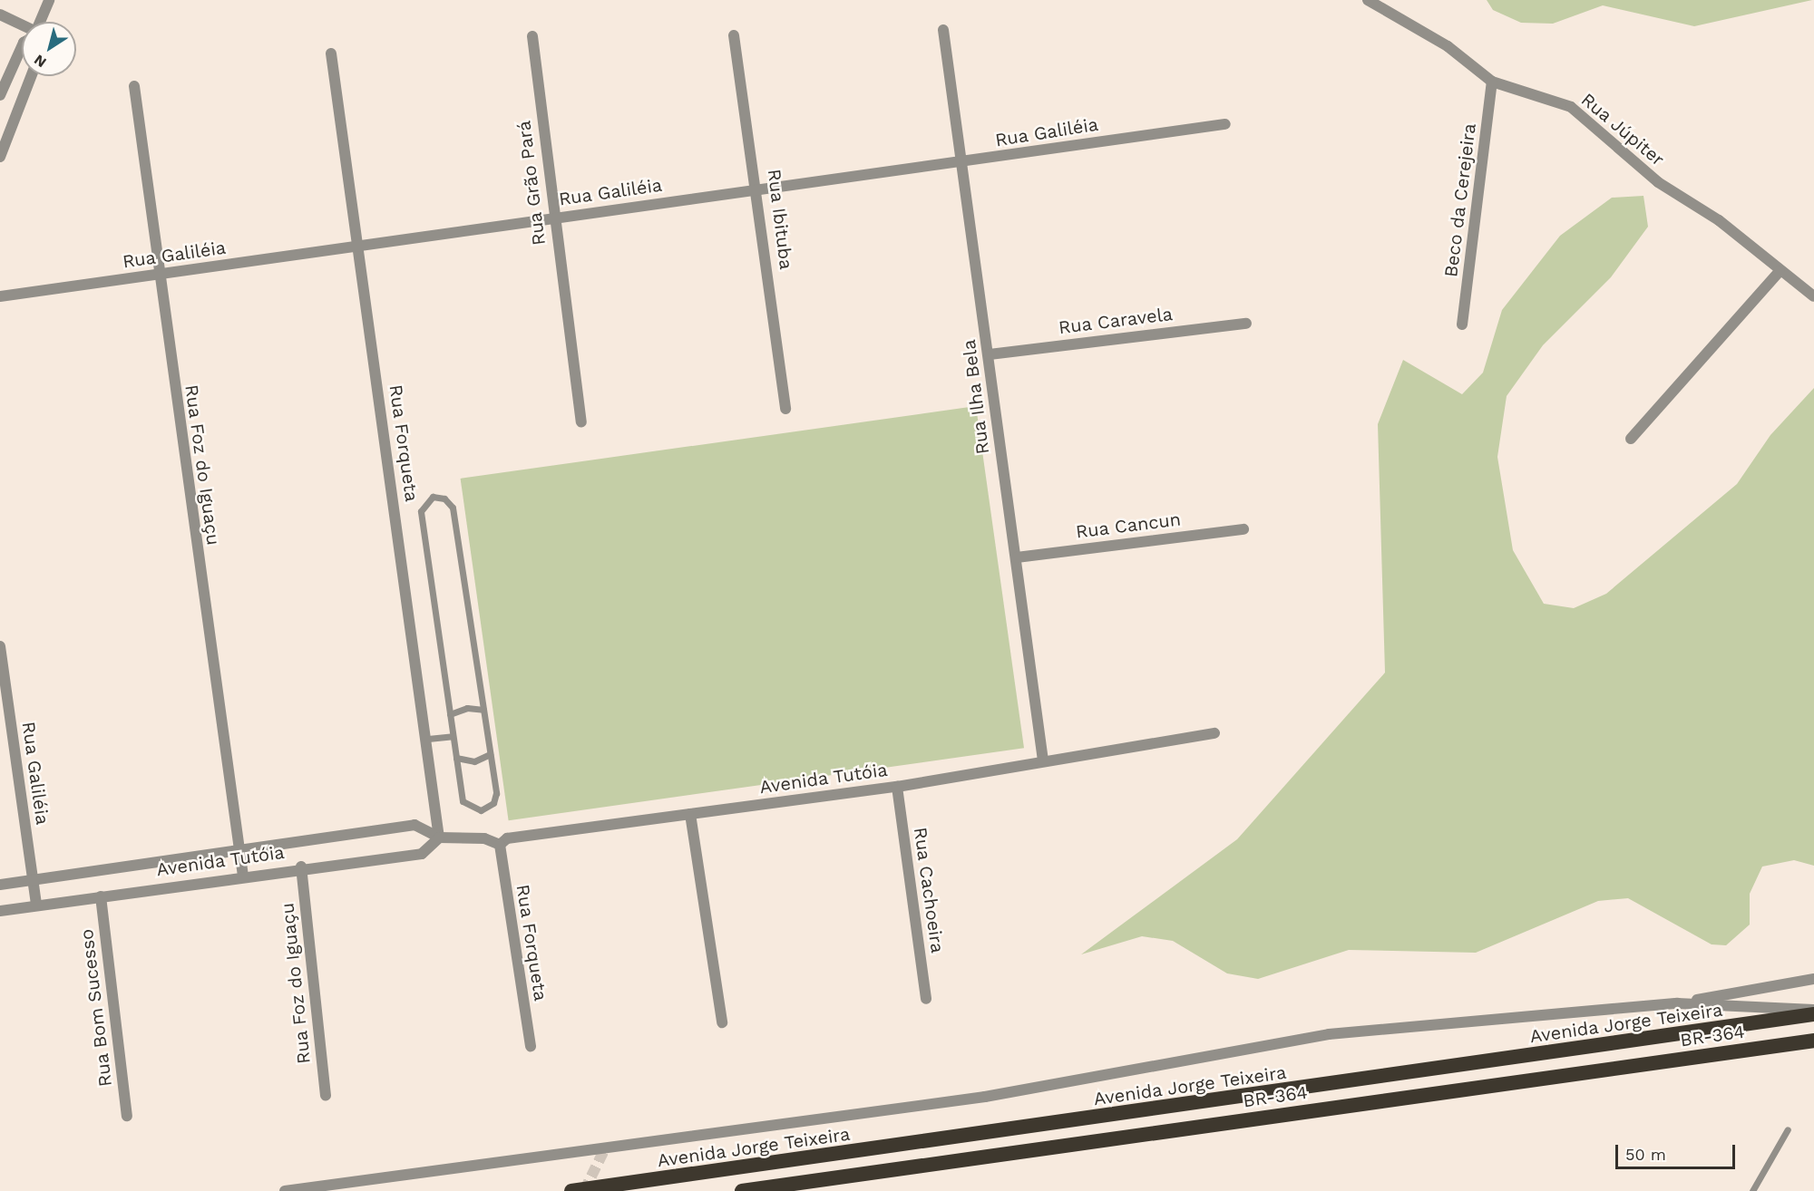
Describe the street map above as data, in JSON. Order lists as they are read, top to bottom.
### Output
{
  "streets": {
    "highway": ["Avenida Jorge Teixeira", "BR-364"],
    "street": [
      "Rua Júpiter",
      "Rua Galiléia",
      "Rua Grão Pará",
      "Beco da Cerejeira",
      "Rua Ibituba",
      "Rua Caravela",
      "Rua Ilha Bela",
      "Rua Forqueta",
      "Rua Foz do Iguaçu",
      "Rua Cancun",
      "Avenida Tutóia",
      "Rua Cachoeira",
      "Rua Bom Sucesso"
    ]
  },
  "crossings": [
    ["Rua Júpiter", "Beco da Cerejeira"],
    ["Rua Galiléia", "Rua Grão Pará"],
    ["Rua Galiléia", "Rua Ibituba"],
    ["Rua Galiléia", "Rua Ilha Bela"],
    ["Rua Galiléia", "Rua Forqueta"],
    ["Rua Galiléia", "Rua Foz do Iguaçu"],
    ["Rua Galiléia", "Avenida Tutóia"],
    ["Rua Caravela", "Rua Ilha Bela"],
    ["Rua Ilha Bela", "Rua Cancun"],
    ["Rua Ilha Bela", "Avenida Tutóia"],
    ["Rua Forqueta", "Avenida Tutóia"],
    ["Rua Foz do Iguaçu", "Avenida Tutóia"],
    ["Avenida Tutóia", "Rua Cachoeira"],
    ["Avenida Tutóia", "Rua Bom Sucesso"]
  ],
  "scale_bar": "50 m",
  "north": "bottom left"
}
